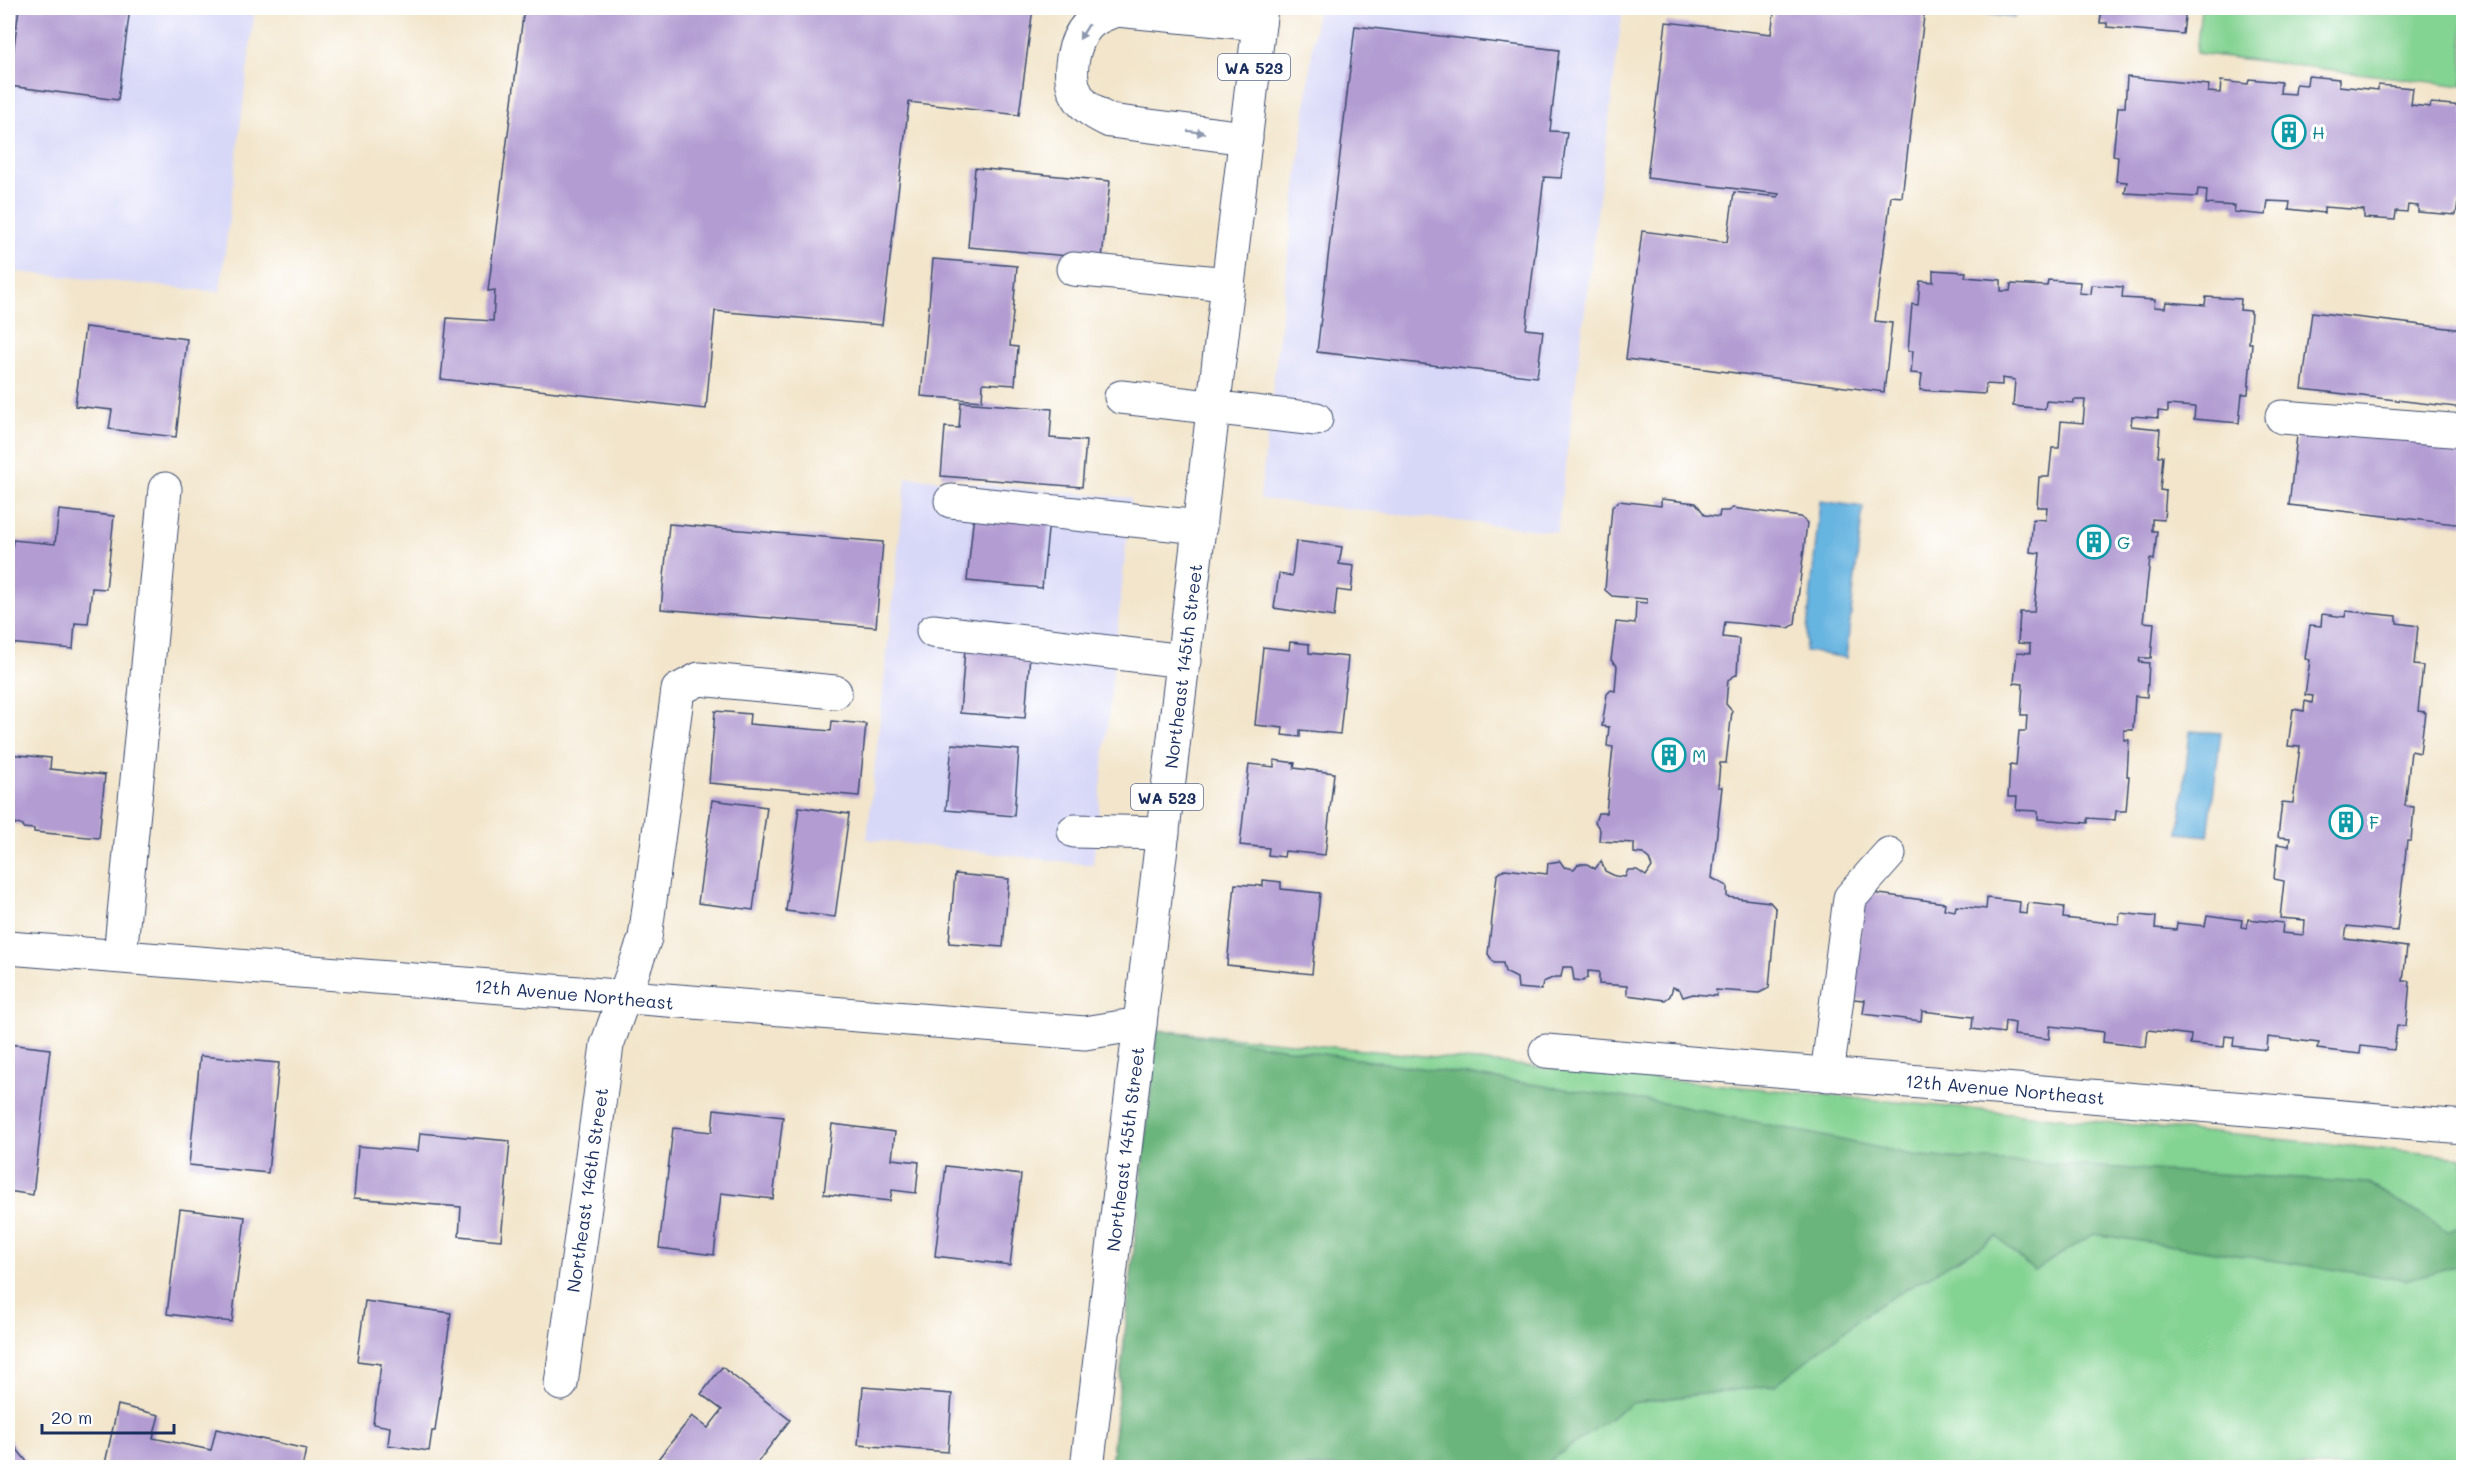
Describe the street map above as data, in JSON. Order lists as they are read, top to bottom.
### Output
{
  "streets": {
    "street": [
      "WA 523",
      "Northeast 145th Street",
      "12th Avenue Northeast",
      "Northeast 146th Street"
    ]
  },
  "crossings": [
    ["Northeast 145th Street", "12th Avenue Northeast"],
    ["12th Avenue Northeast", "Northeast 146th Street"]
  ],
  "places": {
    "building": [
      "H",
      "G",
      "M",
      "F"
    ]
  },
  "scale_bar": "20 m"
}
